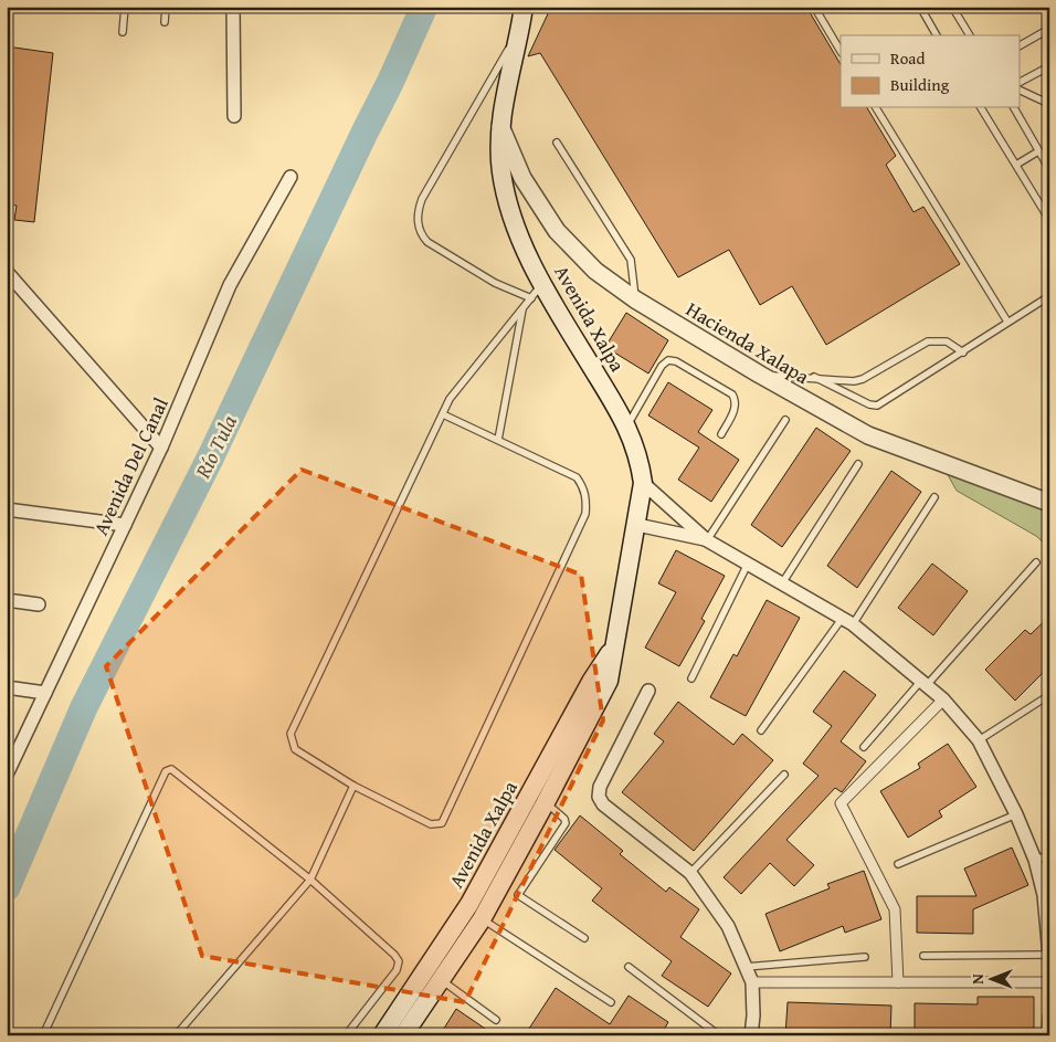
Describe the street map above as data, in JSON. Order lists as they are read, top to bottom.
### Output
{
  "streets": {
    "main road": ["Avenida Xalpa"],
    "street": ["Hacienda Xalapa", "Avenida Del Canal"]
  },
  "crossings": [
    ["Avenida Xalpa", "Hacienda Xalapa"]
  ],
  "water": ["Río Tula"],
  "legend": ["Road", "Building"],
  "north": "left"
}
